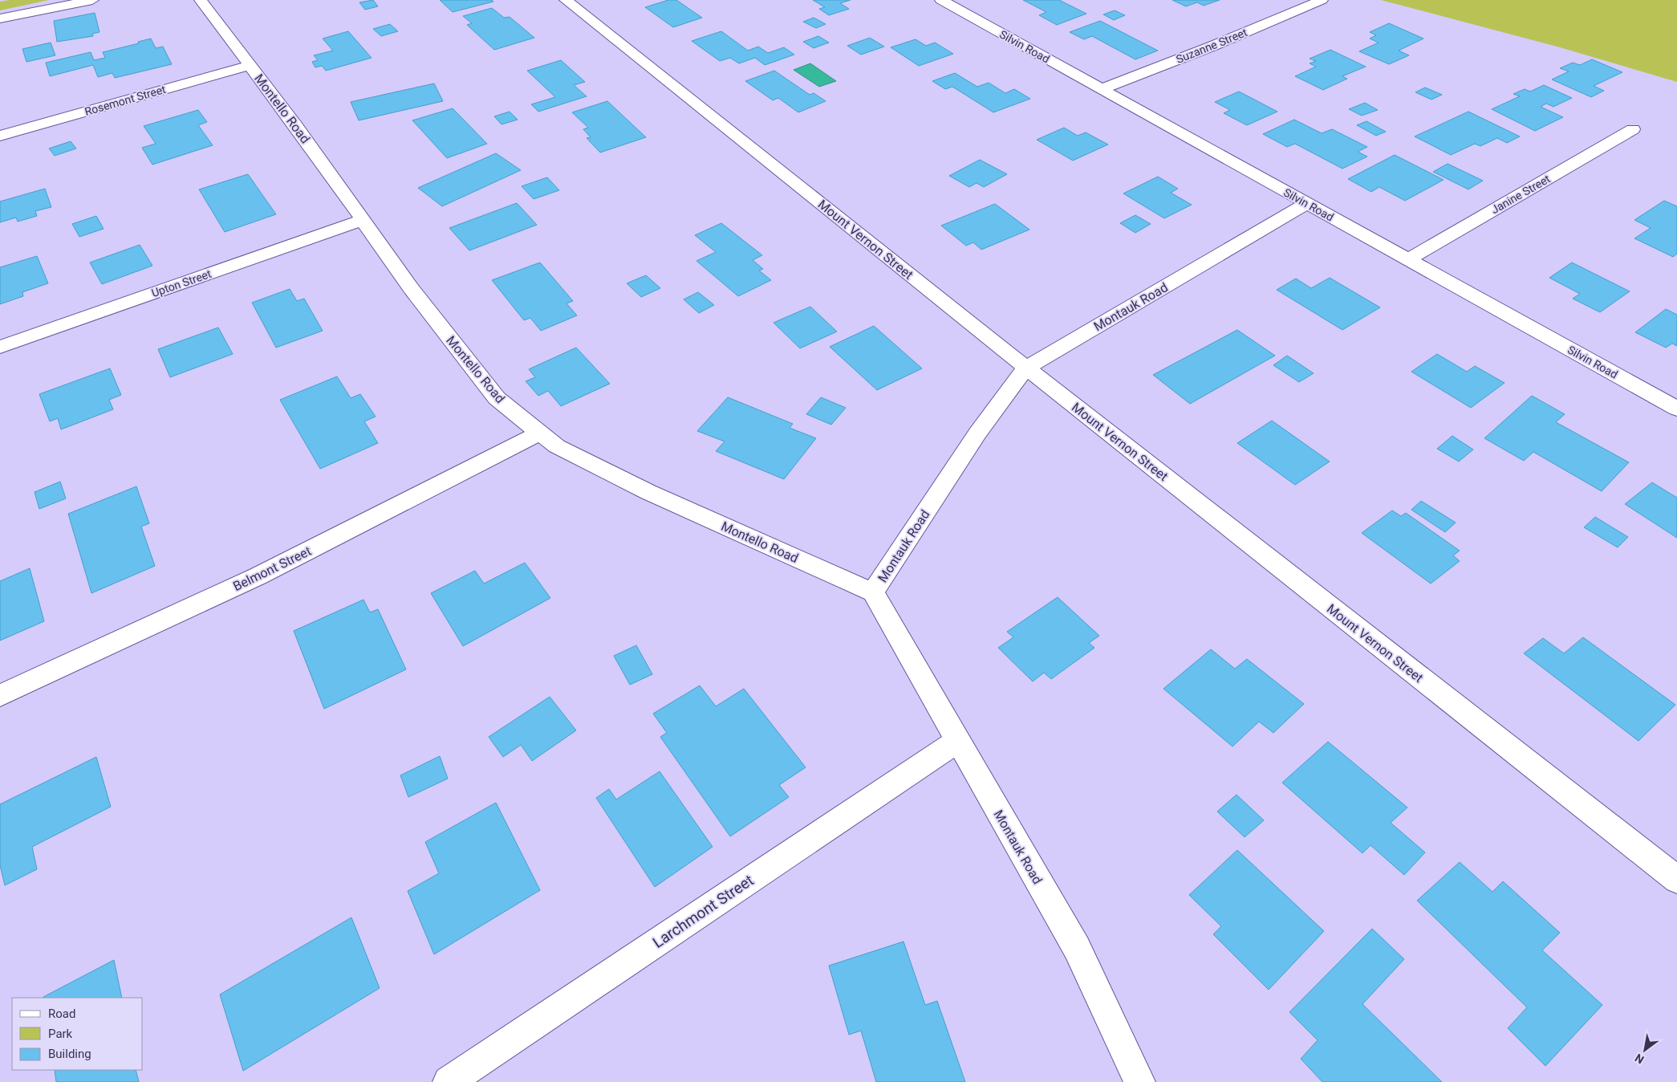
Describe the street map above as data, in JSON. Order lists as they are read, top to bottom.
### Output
{
  "streets": {
    "street": [
      "Suzanne Street",
      "Silvin Road",
      "Rosemont Street",
      "Montello Road",
      "Janine Street",
      "Mount Vernon Street",
      "Upton Street",
      "Montauk Road",
      "Belmont Street",
      "Larchmont Street"
    ]
  },
  "crossings": [
    ["Suzanne Street", "Silvin Road"],
    ["Silvin Road", "Janine Street"],
    ["Silvin Road", "Montauk Road"],
    ["Rosemont Street", "Montello Road"],
    ["Montello Road", "Upton Street"],
    ["Montello Road", "Montauk Road"],
    ["Montello Road", "Belmont Street"],
    ["Mount Vernon Street", "Montauk Road"],
    ["Montauk Road", "Larchmont Street"]
  ],
  "legend": ["Road", "Park", "Building"],
  "north": "bottom left"
}
